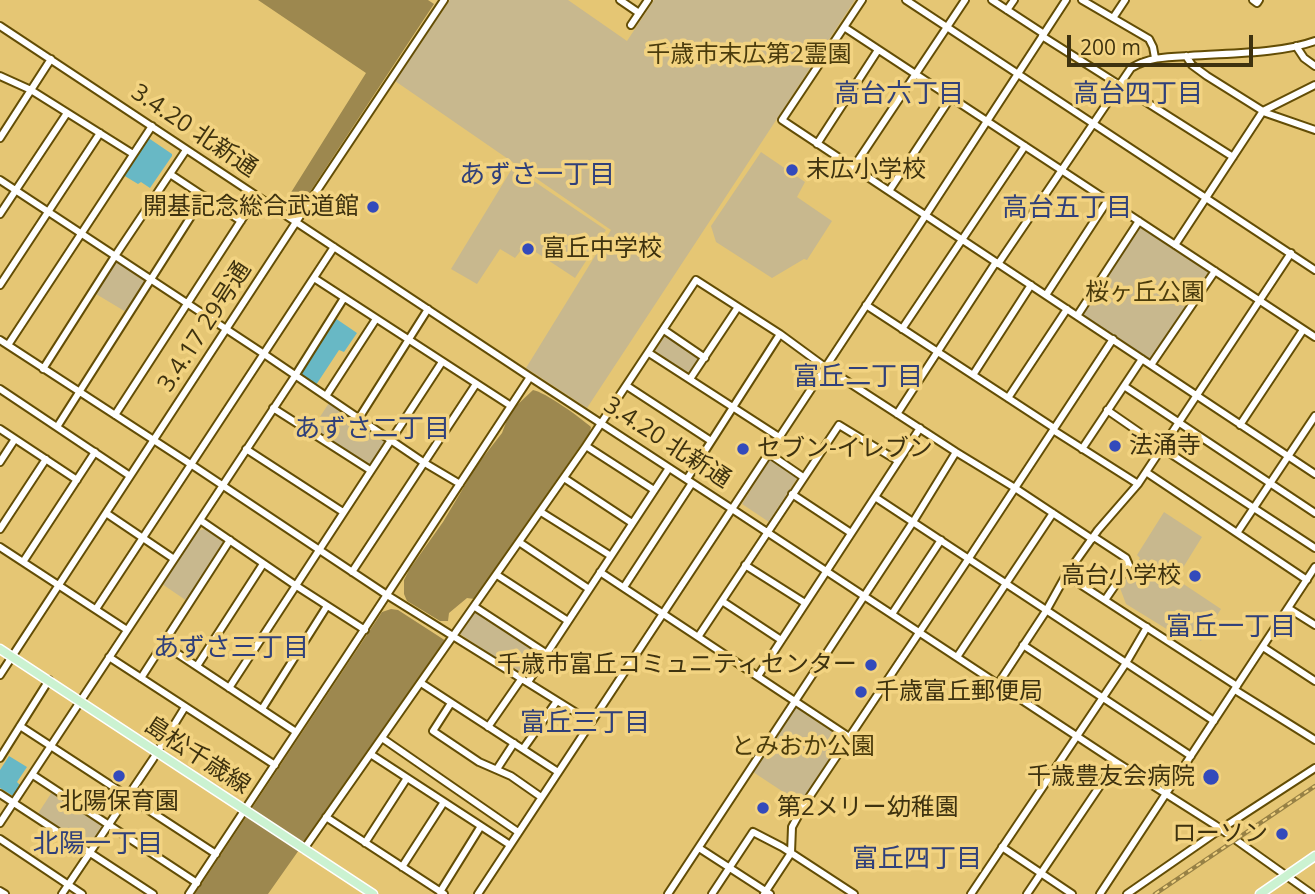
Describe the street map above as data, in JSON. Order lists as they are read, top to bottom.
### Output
{
  "streets": {
    "main road": ["島松千歳線"],
    "street": ["3.4.20 北新通", "3.4.17 29号通"]
  },
  "crossings": [
    ["3.4.20 北新通", "3.4.17 29号通"],
    ["3.4.17 29号通", "島松千歳線"]
  ],
  "districts": [
    "高台六丁目",
    "高台四丁目",
    "あずさ一丁目",
    "高台五丁目",
    "富丘二丁目",
    "あずさ二丁目",
    "富丘一丁目",
    "あずさ三丁目",
    "富丘三丁目",
    "北陽一丁目",
    "富丘四丁目"
  ],
  "parks": ["千歳市末広第2霊園", "桜ヶ丘公園", "とみおか公園"],
  "places": [
    "末広小学校",
    "開基記念総合武道館",
    "富丘中学校",
    "法涌寺",
    "セブン-イレブン",
    "高台小学校",
    "千歳市富丘コミュニティセンター",
    "千歳富丘郵便局",
    "北陽保育園",
    "千歳豊友会病院",
    "第2メリー幼稚園",
    "ローソン"
  ],
  "scale_bar": "200 m"
}
